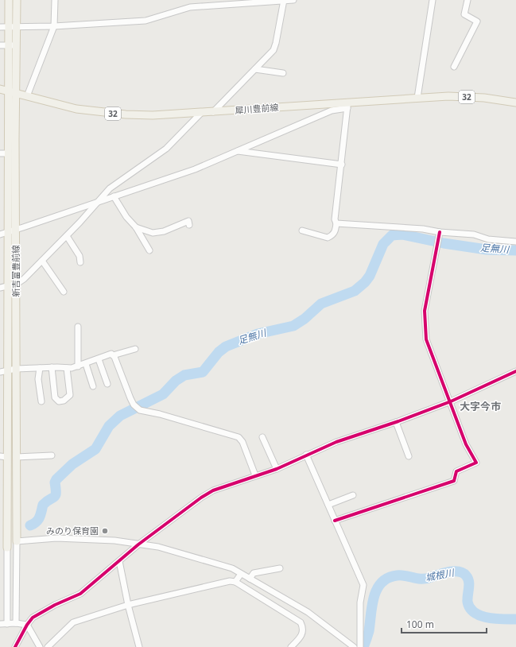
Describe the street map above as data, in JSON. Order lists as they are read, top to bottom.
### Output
{
  "streets": {
    "main road": ["32", "犀川豊前線", "新吉富豊前線"]
  },
  "crossings": [
    ["犀川豊前線", "新吉富豊前線"]
  ],
  "districts": ["大字今市"],
  "water": ["足無川", "城根川"],
  "places": ["みのり保育園"],
  "scale_bar": "100 m"
}
